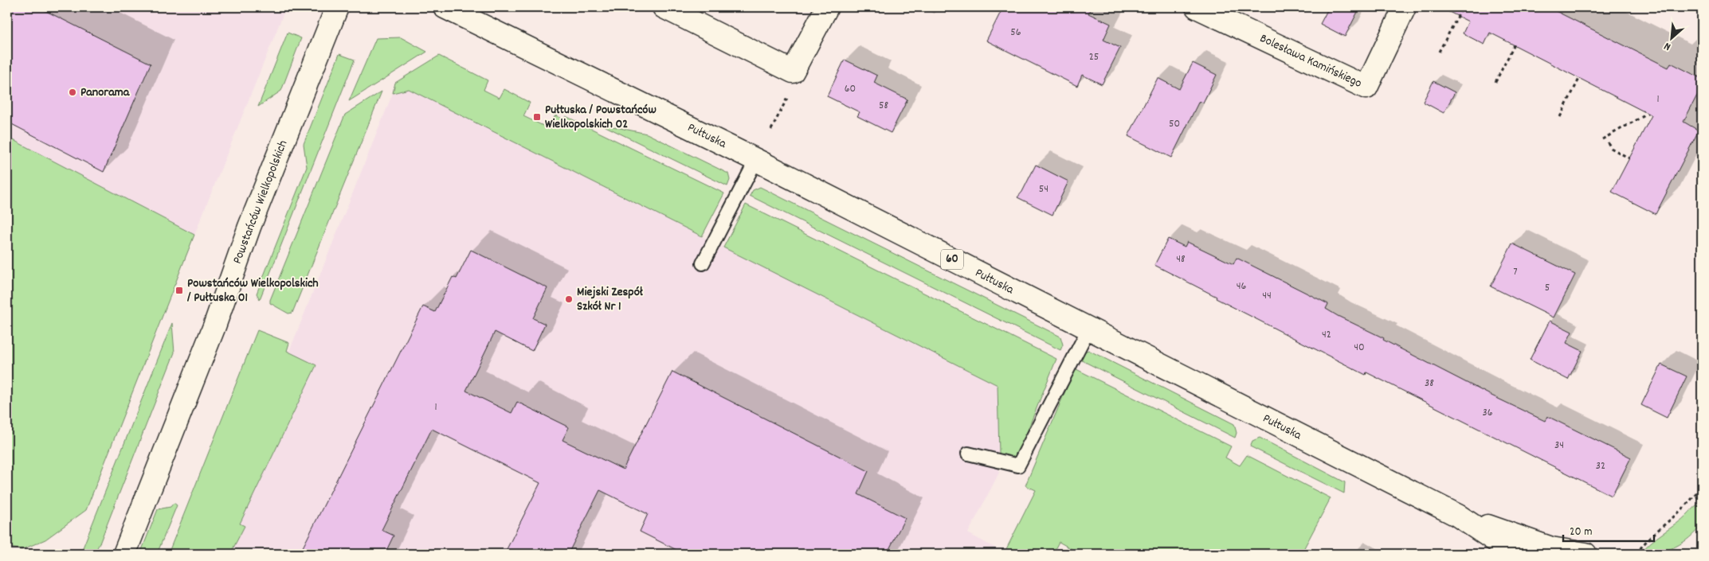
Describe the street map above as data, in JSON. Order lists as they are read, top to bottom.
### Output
{
  "streets": {
    "main road": [
      "Bolesława Kamińskiego",
      "Pułtuska",
      "Powstańców Wielkopolskich",
      "60"
    ]
  },
  "places": {
    "other": ["Panorama", "Miejski Zespół Szkół Nr 1"],
    "transit": ["Pułtuska / Powstańców Wielkopolskich 02", "Powstańców Wielkopolskich / Pułtuska 01"]
  },
  "house_numbers": [
    "56",
    "25",
    "60",
    "1",
    "58",
    "50",
    "54",
    "48",
    "7",
    "46",
    "5",
    "44",
    "42",
    "40",
    "38",
    "1",
    "36",
    "34",
    "32"
  ],
  "scale_bar": "20 m",
  "north": "bottom left"
}
